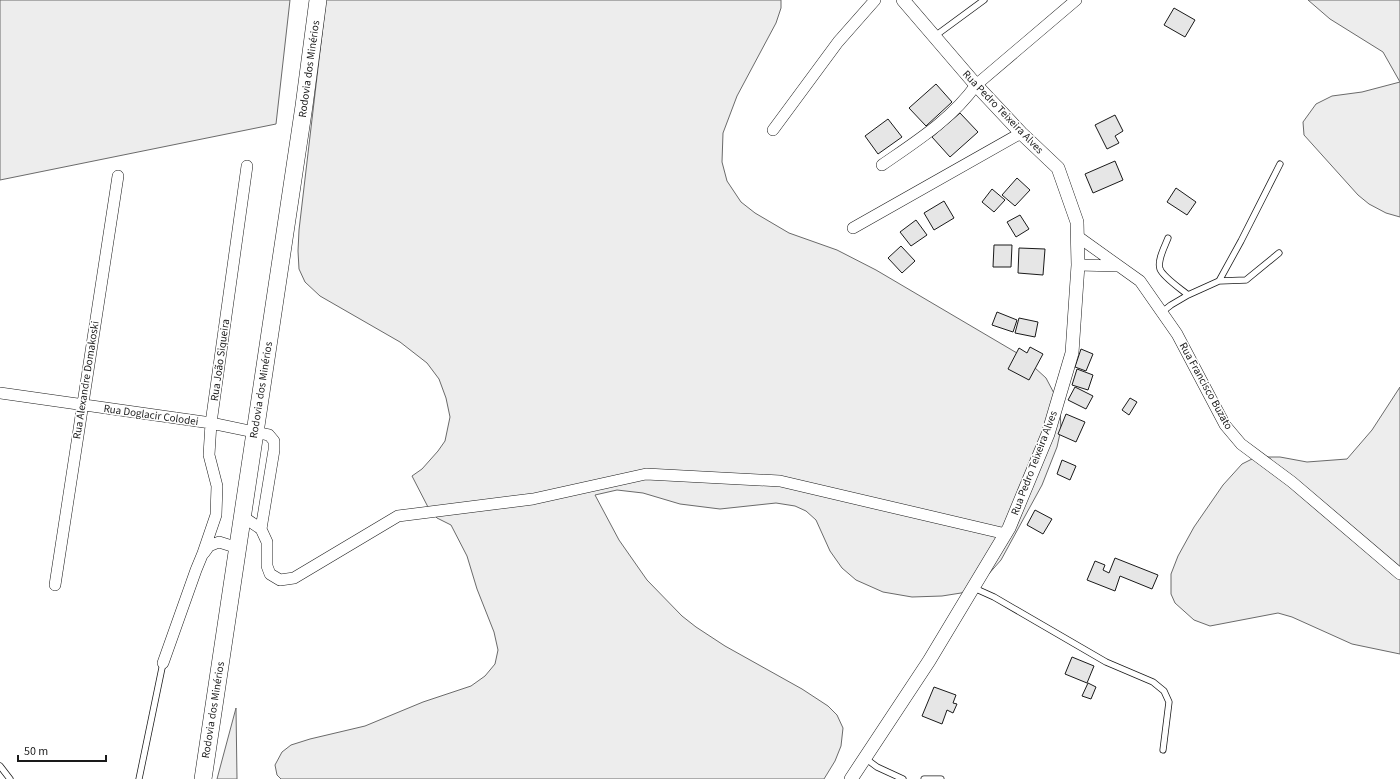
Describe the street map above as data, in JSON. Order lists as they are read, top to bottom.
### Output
{
  "streets": {
    "main road": ["Rodovia dos Minérios"],
    "street": [
      "Rua Pedro Teixeira Alves",
      "Rua João Siqueira",
      "Rua Alexandre Domakoski",
      "Rua Francisco Buzato",
      "Rua Doglacir Colodei"
    ]
  },
  "crossings": [
    ["Rodovia dos Minérios", "Rua Doglacir Colodei"],
    ["Rua Pedro Teixeira Alves", "Rua Francisco Buzato"],
    ["Rua João Siqueira", "Rua Doglacir Colodei"],
    ["Rua Alexandre Domakoski", "Rua Doglacir Colodei"]
  ],
  "scale_bar": "50 m"
}
